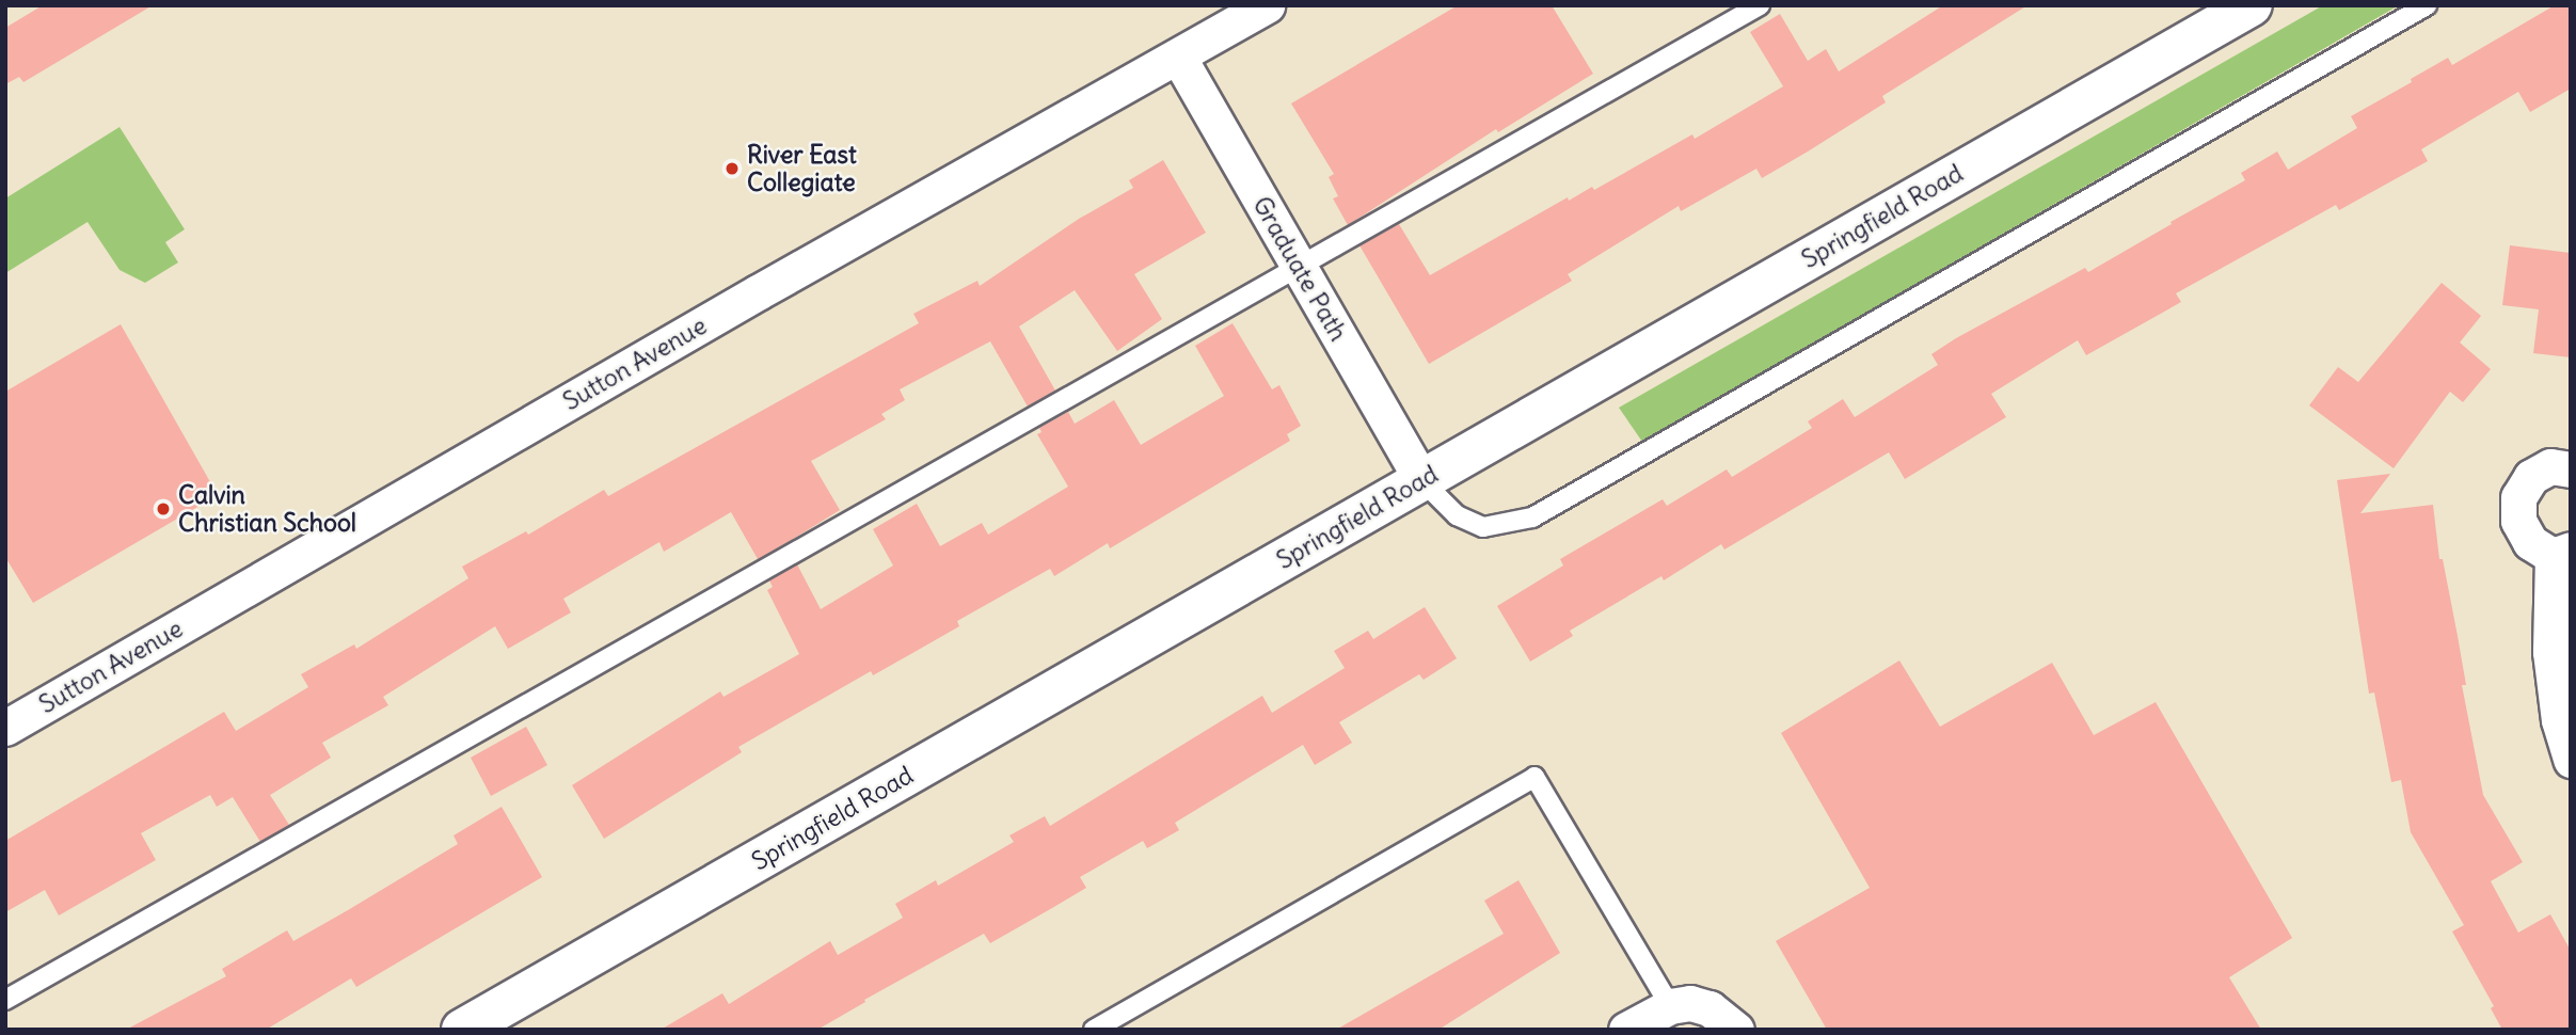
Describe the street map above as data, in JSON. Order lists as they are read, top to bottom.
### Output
{
  "streets": {
    "street": ["Springfield Road", "Graduate Path", "Sutton Avenue"]
  },
  "crossings": [
    ["Springfield Road", "Graduate Path"],
    ["Graduate Path", "Sutton Avenue"]
  ],
  "places": ["River East Collegiate", "Calvin Christian School"]
}
